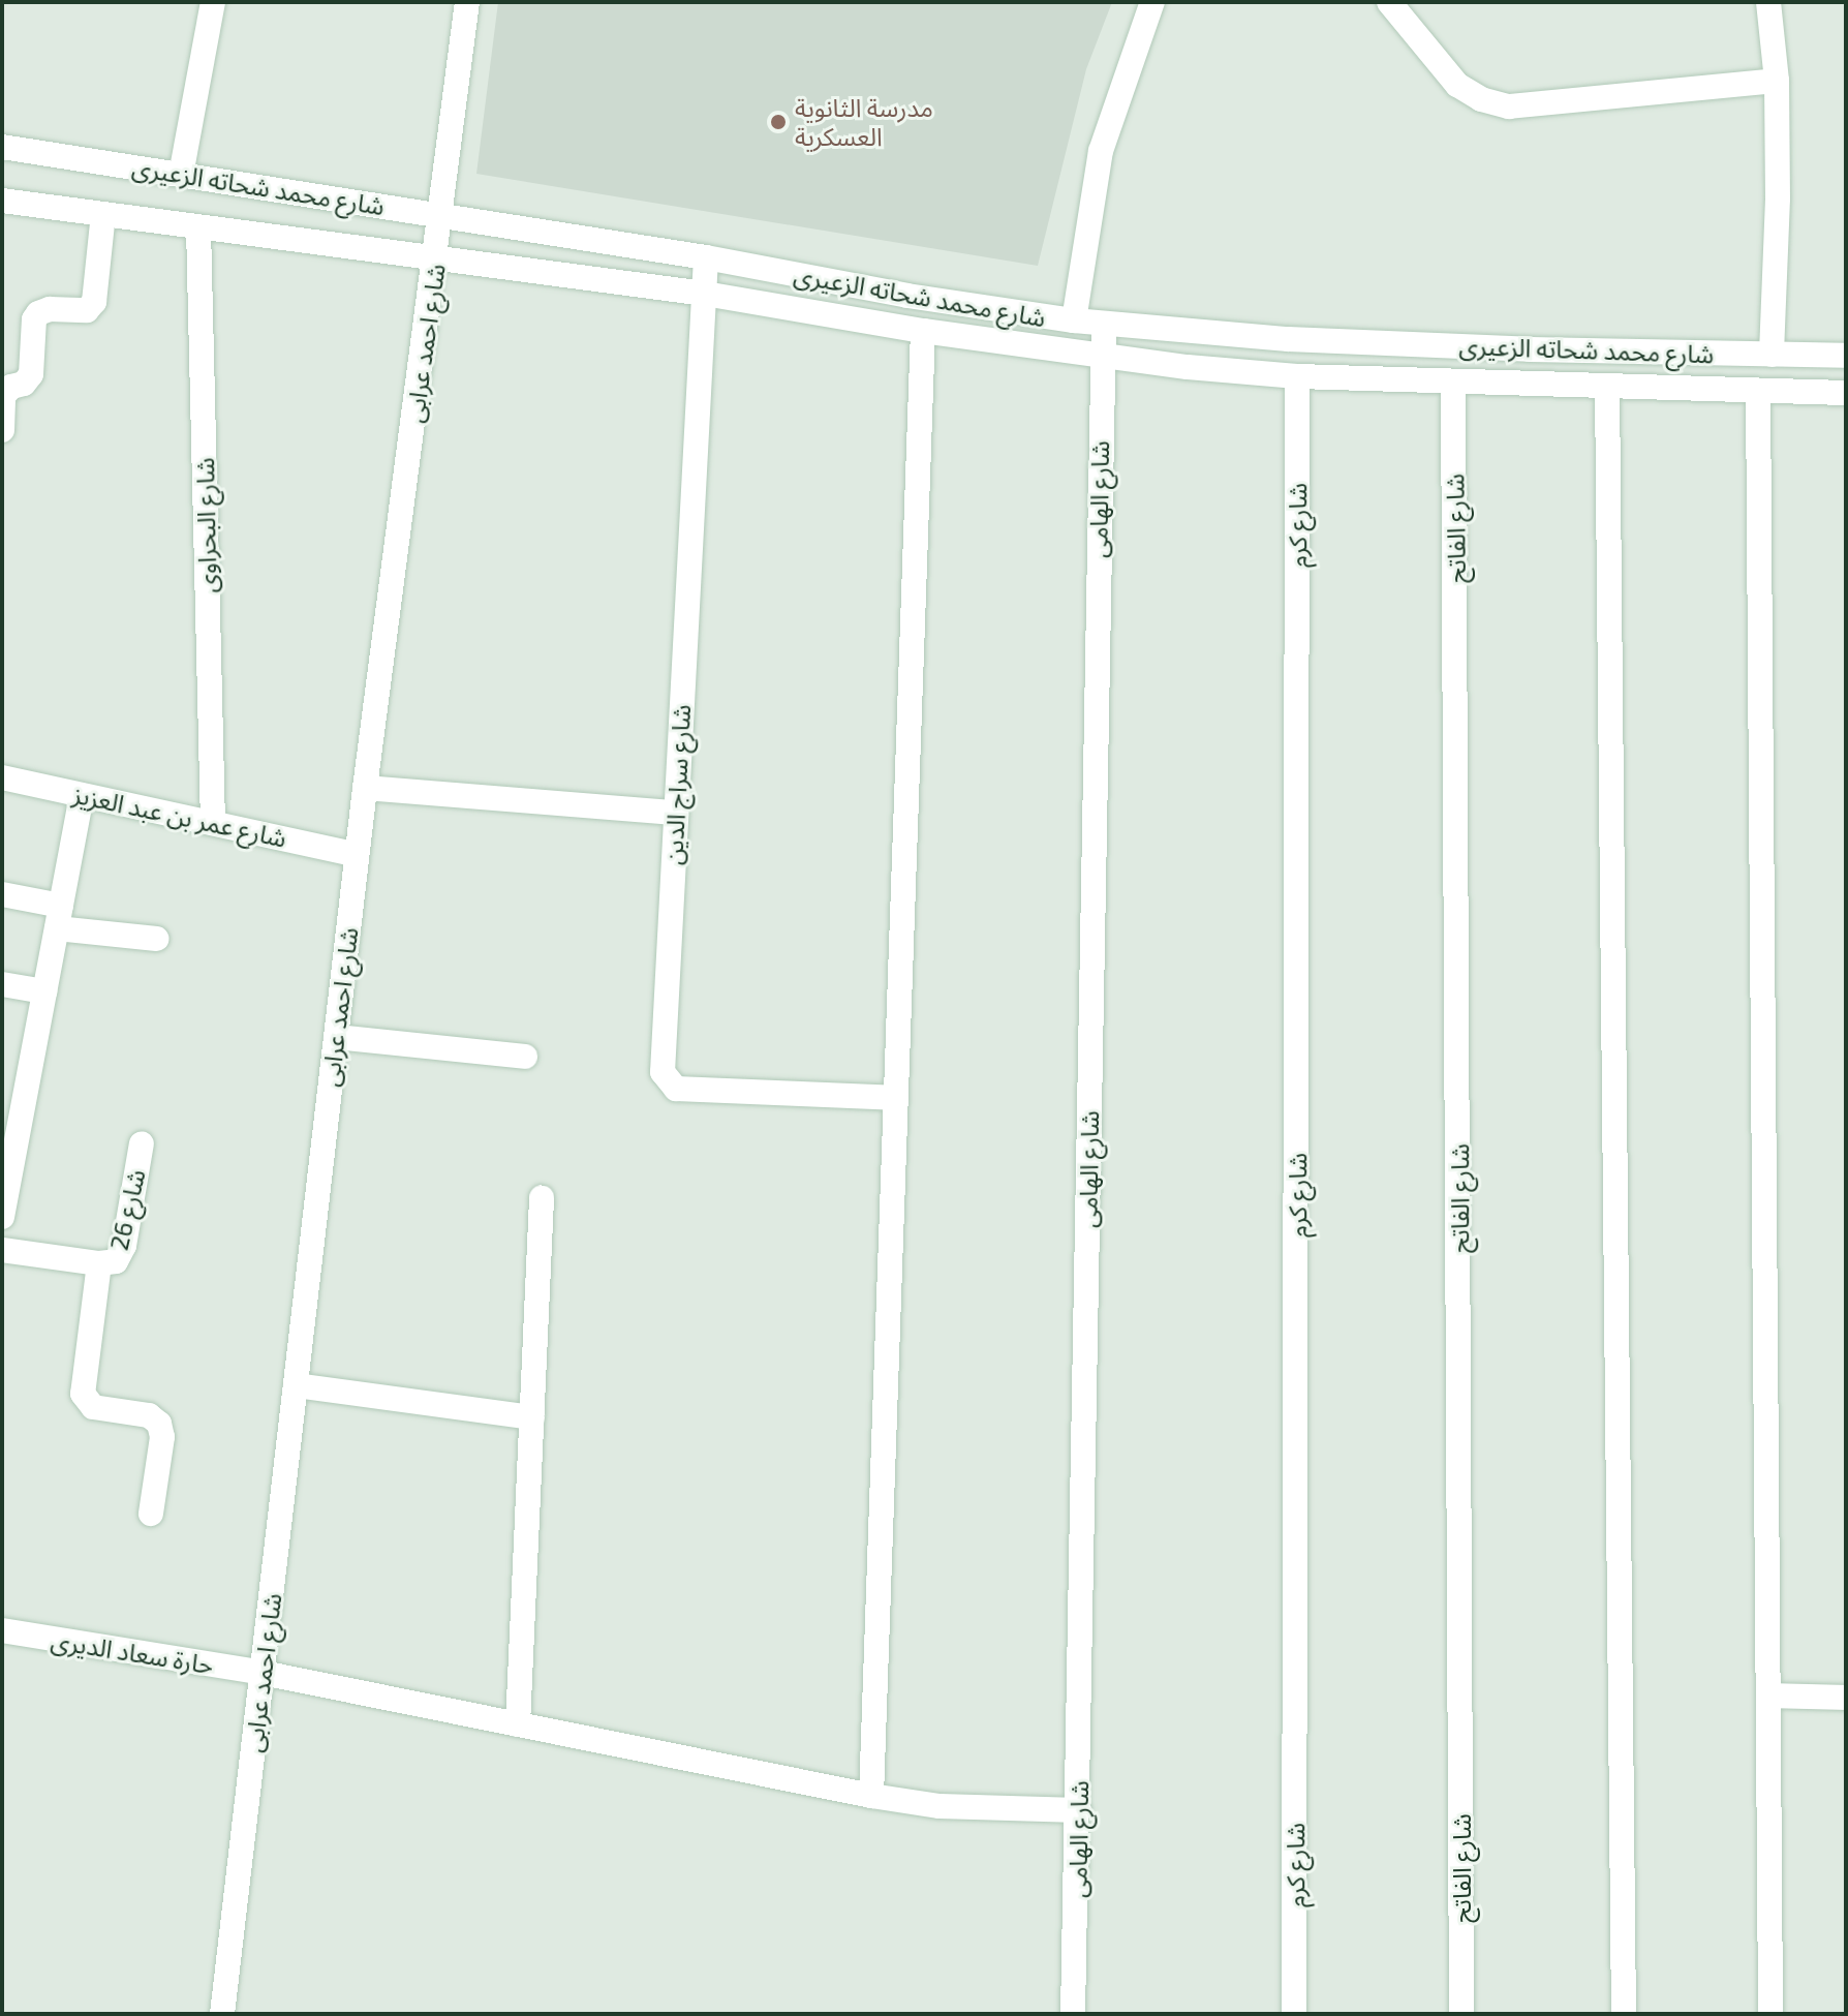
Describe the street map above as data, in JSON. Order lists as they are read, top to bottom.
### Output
{
  "streets": {
    "street": [
      "شارع محمد شحاته الزعيرى",
      "شارع احمد عرابى",
      "شارع الهامى",
      "شارع البحراوى",
      "شارع كرم",
      "شارع الفاتح",
      "شارع سراج الدين",
      "شارع عمر بن عبد العزيز",
      "شارع 26",
      "حارة سعاد الديرى"
    ]
  },
  "crossings": [
    ["شارع محمد شحاته الزعيرى", "شارع احمد عرابى"],
    ["شارع محمد شحاته الزعيرى", "شارع الهامى"],
    ["شارع محمد شحاته الزعيرى", "شارع البحراوى"],
    ["شارع محمد شحاته الزعيرى", "شارع كرم"],
    ["شارع محمد شحاته الزعيرى", "شارع الفاتح"],
    ["شارع محمد شحاته الزعيرى", "شارع سراج الدين"],
    ["شارع احمد عرابى", "شارع عمر بن عبد العزيز"],
    ["شارع احمد عرابى", "حارة سعاد الديرى"],
    ["شارع الهامى", "حارة سعاد الديرى"],
    ["شارع البحراوى", "شارع عمر بن عبد العزيز"]
  ],
  "places": ["مدرسة الثانوية العسكرية"]
}
